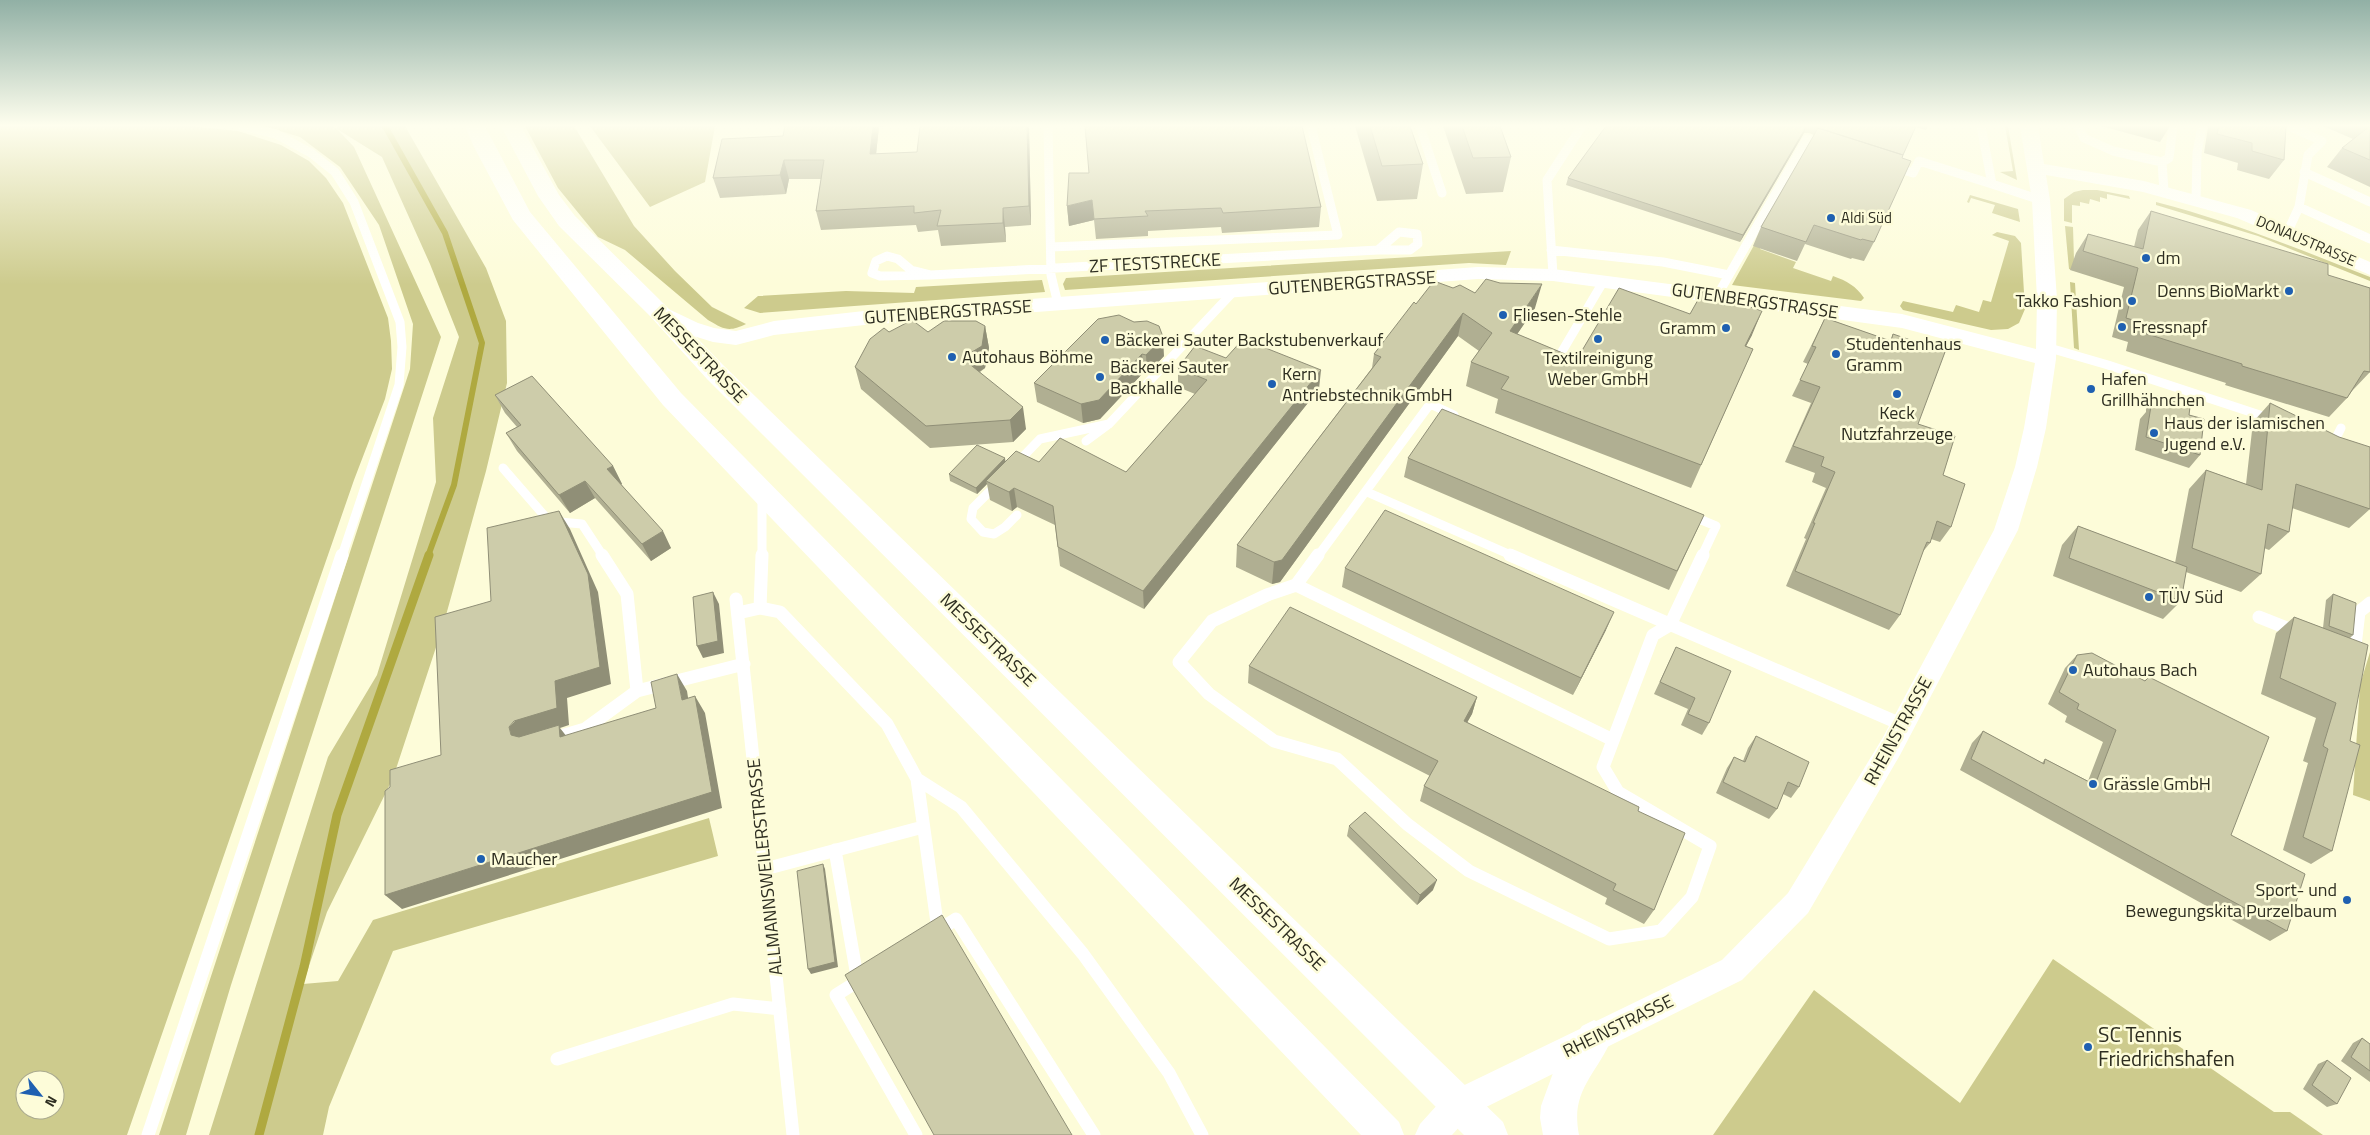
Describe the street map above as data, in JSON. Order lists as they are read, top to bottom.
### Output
{
  "streets": {
    "street": [
      "DONAUSTRASSE",
      "GUTENBERGSTRASSE",
      "MESSESTRASSE",
      "RHEINSTRASSE"
    ],
    "lane": ["ZF TESTSTRECKE", "ALLMANNSWEILERSTRASSE"]
  },
  "crossings": [
    ["GUTENBERGSTRASSE", "MESSESTRASSE"],
    ["GUTENBERGSTRASSE", "RHEINSTRASSE"],
    ["MESSESTRASSE", "RHEINSTRASSE"]
  ],
  "places": [
    "Aldi Süd",
    "dm",
    "Denns BioMarkt",
    "Takko Fashion",
    "Fliesen-Stehle",
    "Fressnapf",
    "Gramm",
    "Textilreinigung Weber GmbH",
    "Bäckerei Sauter Backstubenverkauf",
    "Studentenhaus Gramm",
    "Autohaus Böhme",
    "Bäckerei Sauter Backhalle",
    "Kern Antriebstechnik GmbH",
    "Hafen Grillhähnchen",
    "Keck Nutzfahrzeuge",
    "Haus der islamischen Jugend e.V.",
    "TÜV Süd",
    "Autohaus Bach",
    "Grässle GmbH",
    "Maucher",
    "Sport- und Bewegungskita Purzelbaum",
    "SC Tennis Friedrichshafen"
  ],
  "north": "bottom right"
}
